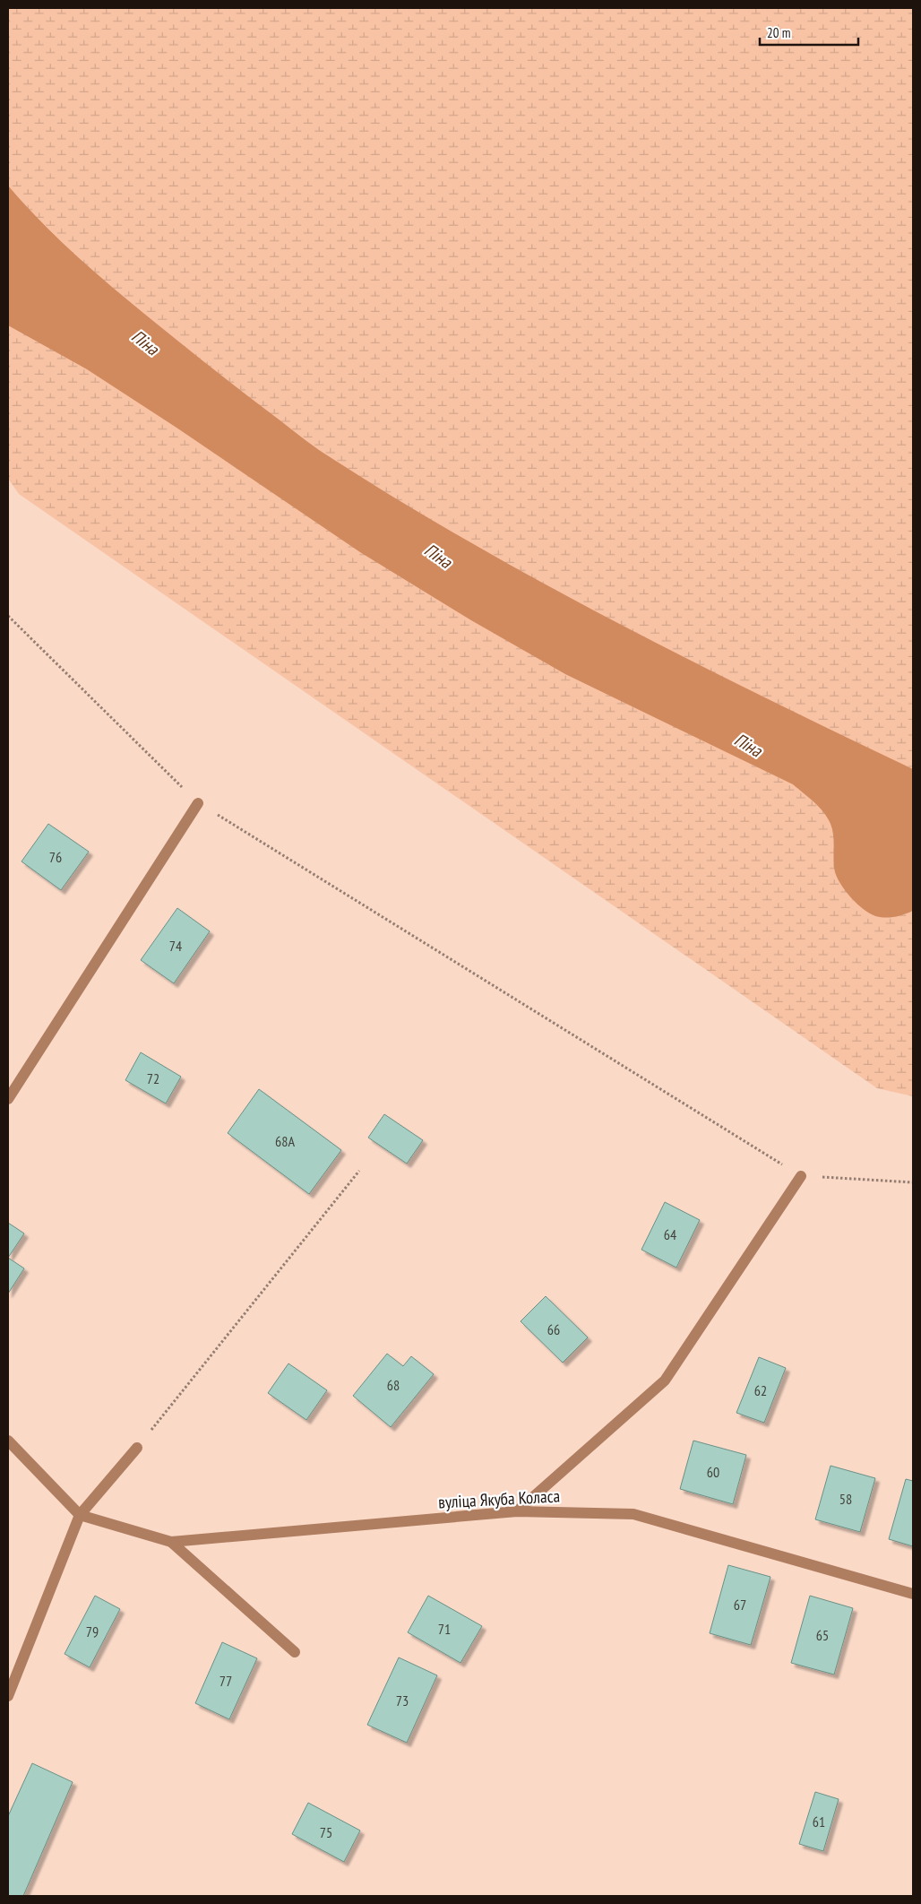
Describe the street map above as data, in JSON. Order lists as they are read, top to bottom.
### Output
{
  "streets": {
    "street": ["вуліца Якуба Коласа"]
  },
  "water": ["Піна"],
  "house_numbers": [
    "76",
    "74",
    "72",
    "68А",
    "64",
    "66",
    "68",
    "62",
    "60",
    "58",
    "67",
    "71",
    "79",
    "65",
    "77",
    "73",
    "61",
    "75"
  ],
  "scale_bar": "20 m"
}
